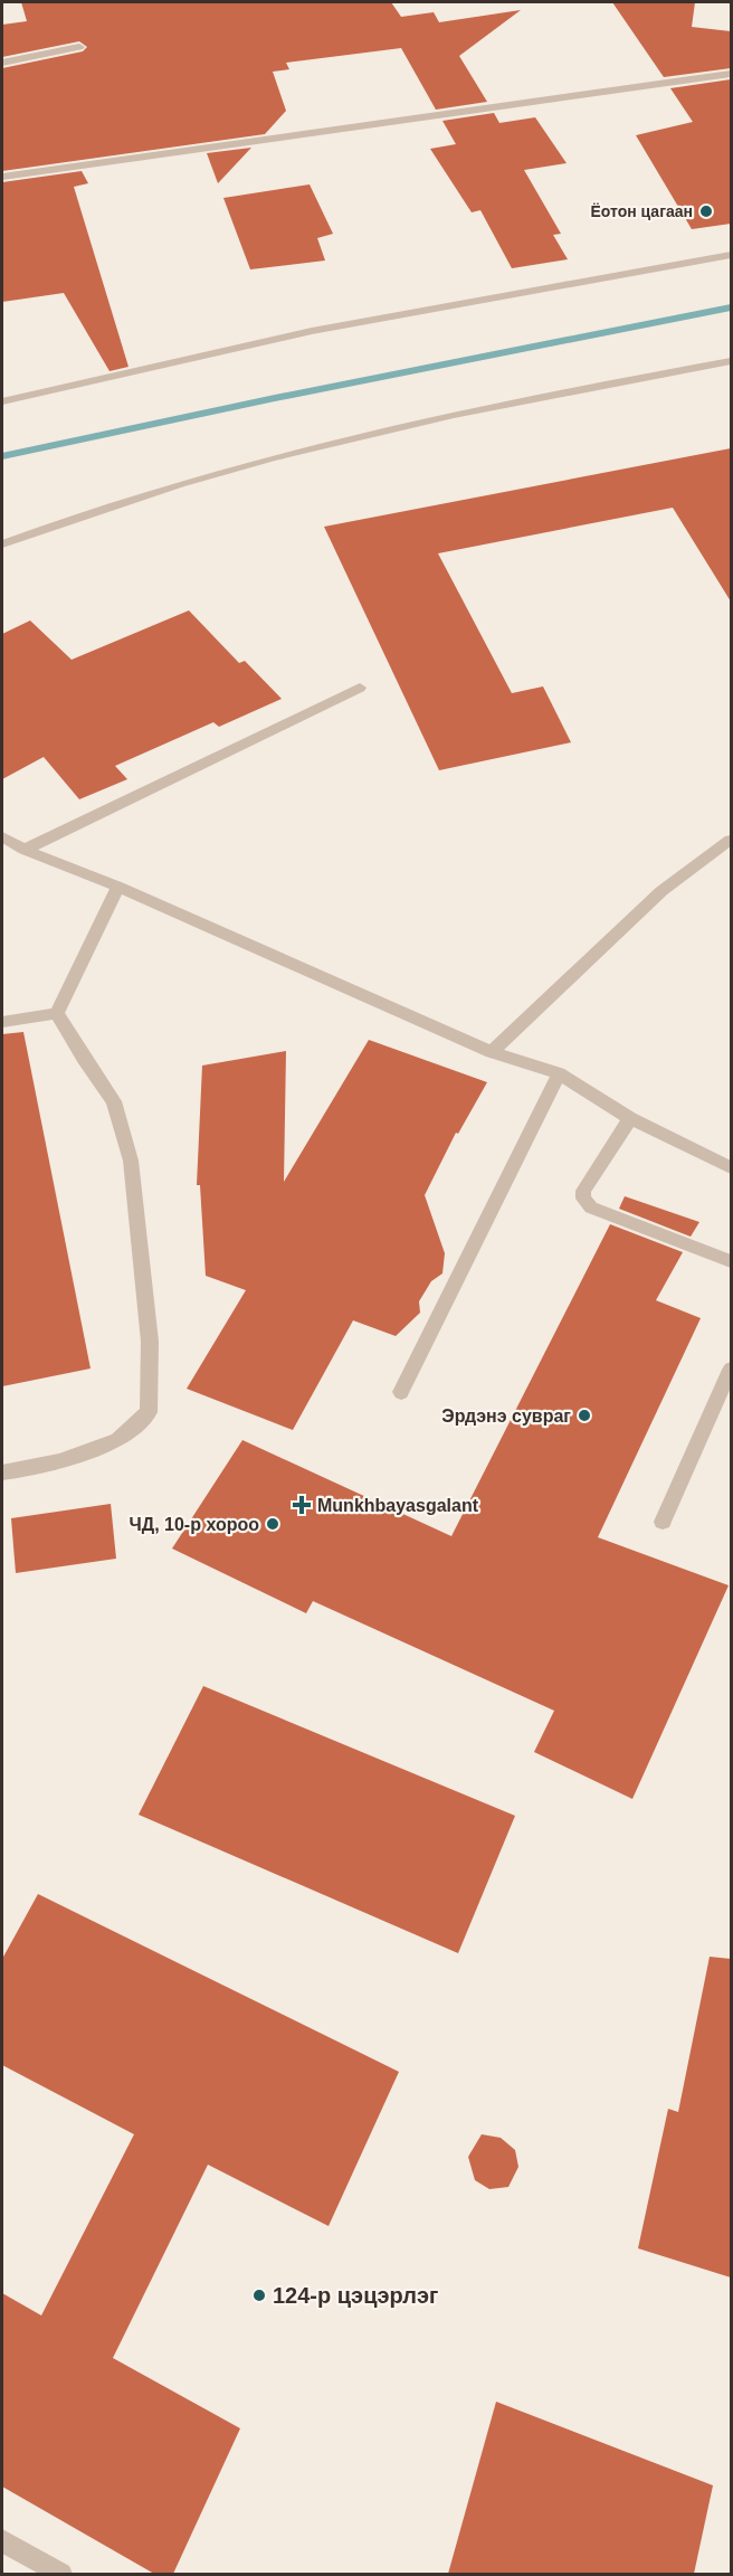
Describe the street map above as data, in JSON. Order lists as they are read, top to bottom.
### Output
{
  "places": {
    "other": [
      "Ёотон цагаан",
      "Эрдэнэ сувраг",
      "ЧД, 10-р хороо",
      "124-р цэцэрлэг"
    ],
    "health": ["Munkhbayasgalant"]
  }
}
